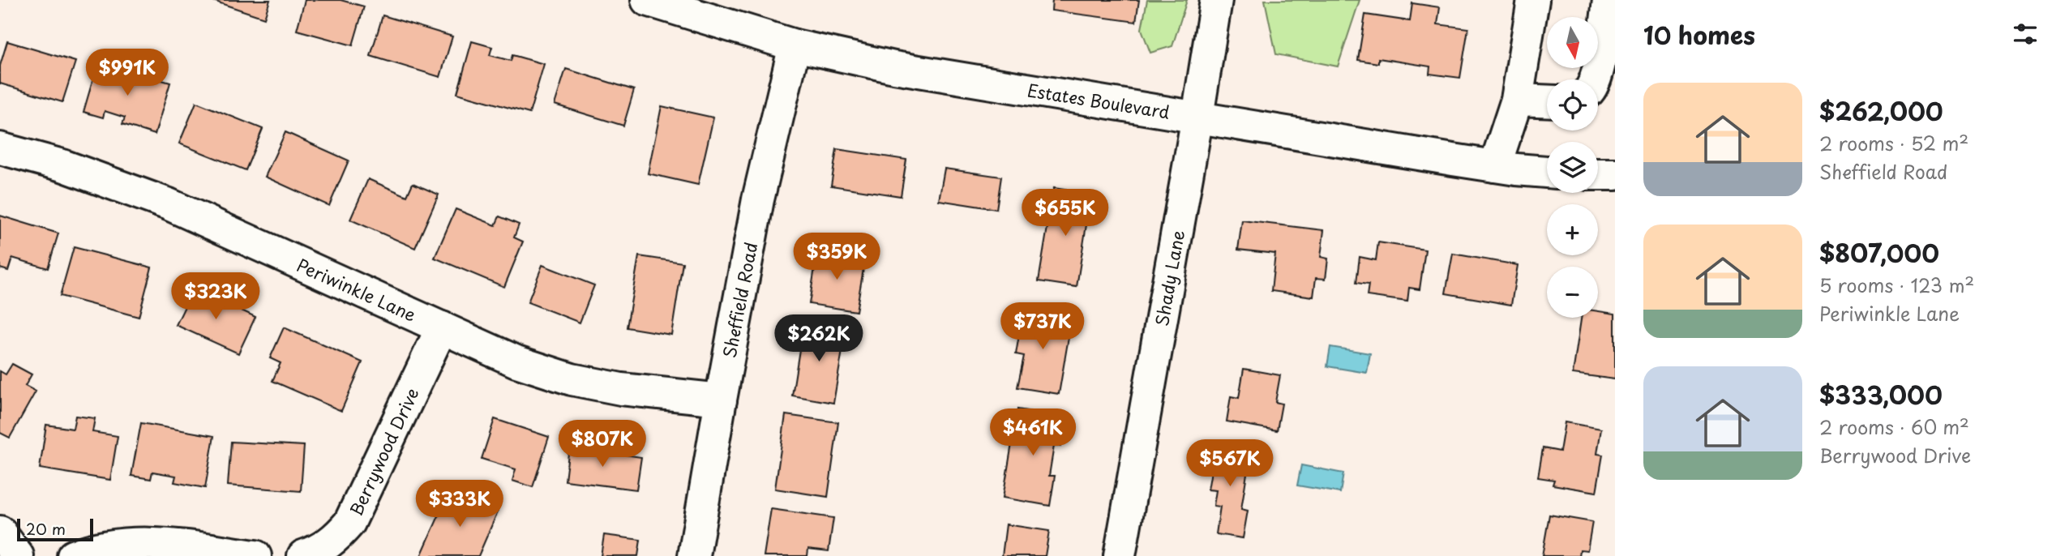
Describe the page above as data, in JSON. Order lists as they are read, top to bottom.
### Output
{
  "streets": {
    "street": [
      "Estates Boulevard",
      "Shady Lane",
      "Periwinkle Lane",
      "Sheffield Road",
      "Berrywood Drive"
    ]
  },
  "crossings": [
    ["Estates Boulevard", "Shady Lane"],
    ["Estates Boulevard", "Sheffield Road"],
    ["Periwinkle Lane", "Sheffield Road"],
    ["Periwinkle Lane", "Berrywood Drive"]
  ],
  "scale_bar": "20 m",
  "north": "bottom",
  "page": {
    "heading": "10 homes",
    "map_buttons": ["+", "−"],
    "price": [
      "$991K",
      "$655K",
      "$359K",
      "$323K",
      "$737K",
      "$262K",
      "$461K",
      "$807K",
      "$567K",
      "$333K"
    ],
    "list": [
      {
        "name": "$262,000",
        "note": "2 rooms · 52 m² · Sheffield Road"
      },
      {
        "name": "$807,000",
        "note": "5 rooms · 123 m² · Periwinkle Lane"
      },
      {
        "name": "$333,000",
        "note": "2 rooms · 60 m² · Berrywood Drive"
      }
    ],
    "scale": "20 m"
  }
}
